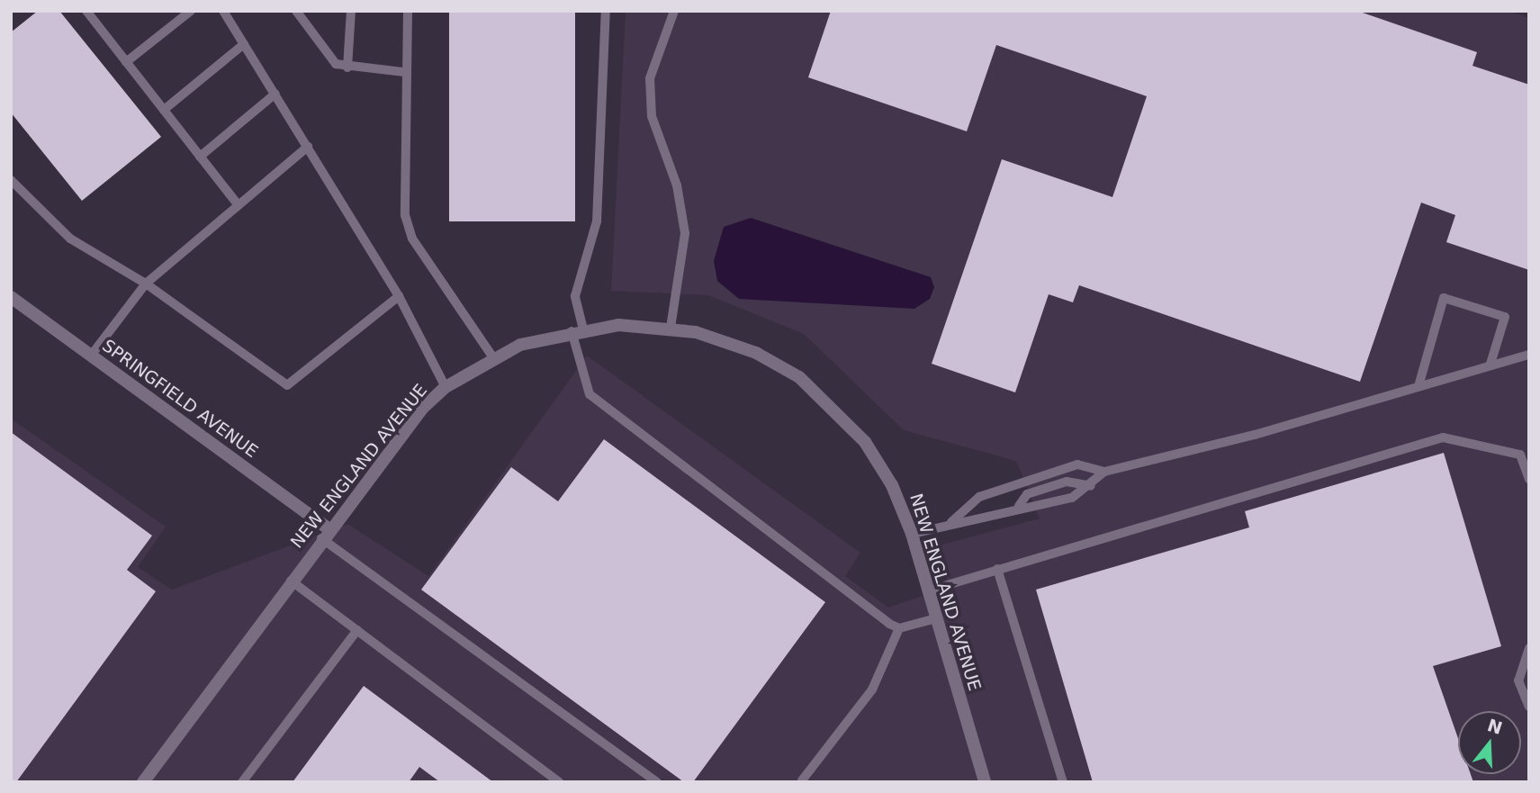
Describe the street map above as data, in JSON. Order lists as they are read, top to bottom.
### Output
{
  "streets": {
    "street": ["SPRINGFIELD AVENUE", "NEW ENGLAND AVENUE"]
  },
  "crossings": [
    ["SPRINGFIELD AVENUE", "NEW ENGLAND AVENUE"]
  ],
  "north": "top"
}
